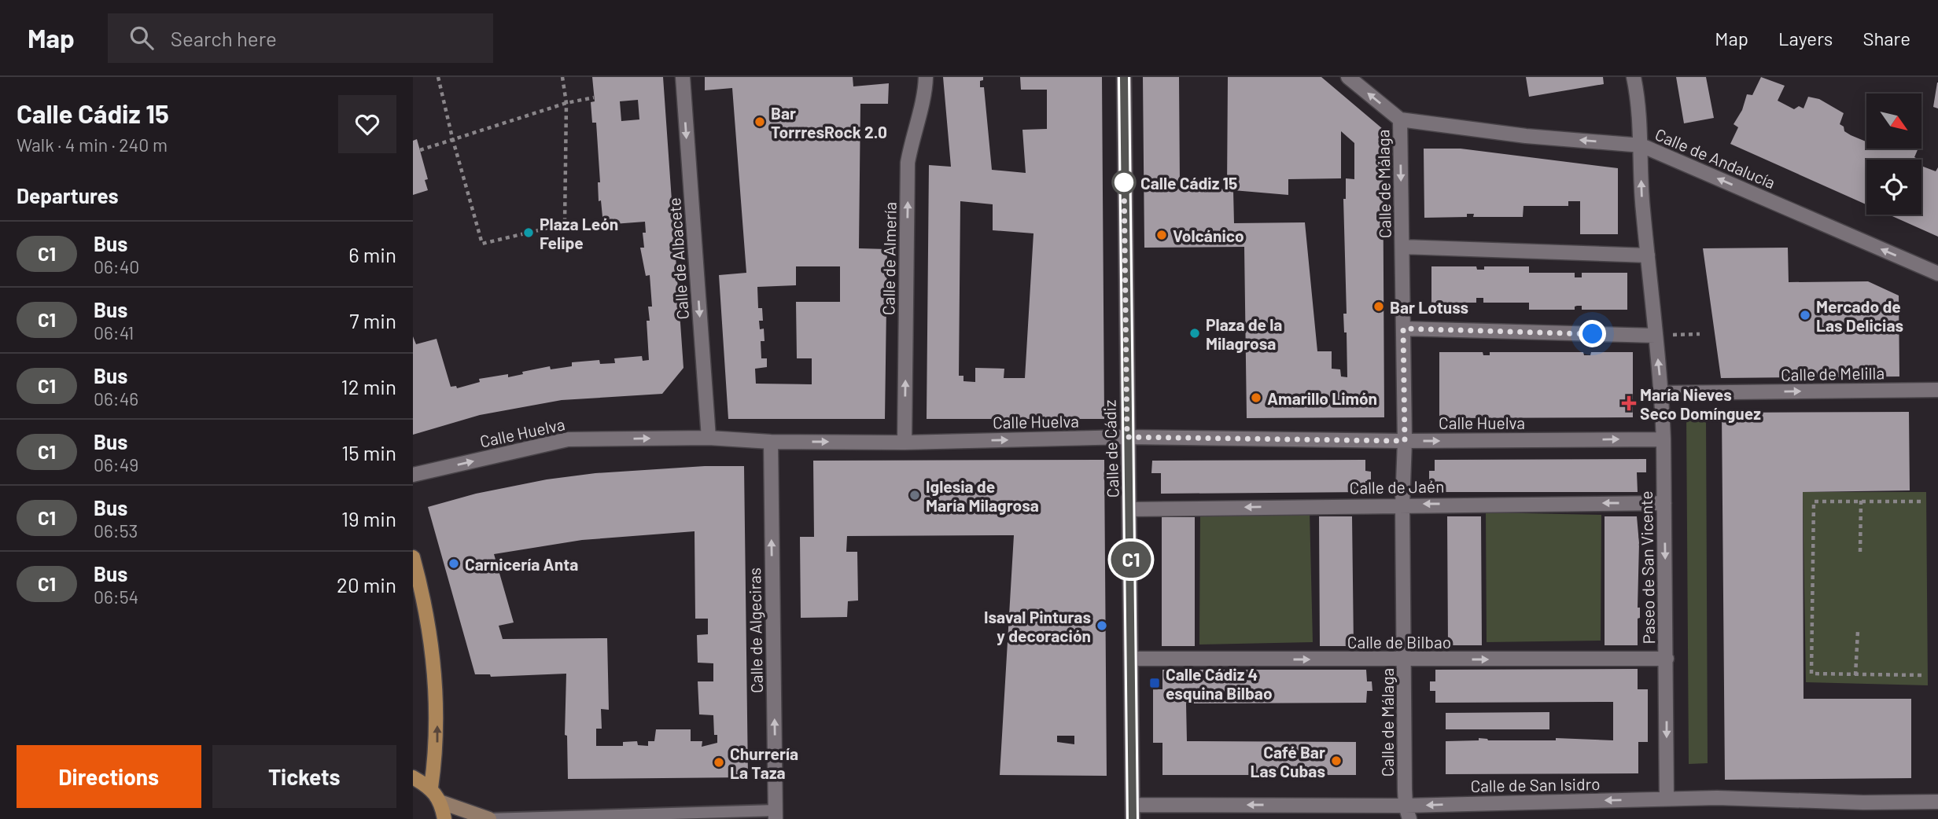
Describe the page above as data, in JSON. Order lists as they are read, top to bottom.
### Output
{
  "streets": {
    "street": [
      "Calle de Andalucía",
      "Calle de Málaga",
      "Calle de Albacete",
      "Calle de Almería",
      "Calle de Melilla",
      "Calle Huelva",
      "Calle de Cádiz",
      "Calle de Jaén",
      "Paseo de San Vicente",
      "Calle de Algeciras",
      "Calle de Bilbao",
      "Calle de San Isidro"
    ]
  },
  "crossings": [
    ["Calle de Andalucía", "Calle de Málaga"],
    ["Calle de Andalucía", "Paseo de San Vicente"],
    ["Calle de Málaga", "Calle Huelva"],
    ["Calle de Málaga", "Calle de Jaén"],
    ["Calle de Málaga", "Paseo de San Vicente"],
    ["Calle de Málaga", "Calle de Bilbao"],
    ["Calle de Málaga", "Calle de San Isidro"],
    ["Calle de Albacete", "Calle Huelva"],
    ["Calle de Almería", "Calle Huelva"],
    ["Calle de Melilla", "Paseo de San Vicente"],
    ["Calle Huelva", "Calle de Cádiz"],
    ["Calle Huelva", "Paseo de San Vicente"],
    ["Calle Huelva", "Calle de Algeciras"],
    ["Calle de Cádiz", "Calle de Jaén"],
    ["Calle de Cádiz", "Calle de Bilbao"],
    ["Calle de Cádiz", "Calle de San Isidro"],
    ["Calle de Jaén", "Paseo de San Vicente"],
    ["Paseo de San Vicente", "Calle de Bilbao"],
    ["Paseo de San Vicente", "Calle de San Isidro"]
  ],
  "one_way": [
    "Calle de Andalucía",
    "Calle de Albacete",
    "Calle de Almería",
    "Calle de Melilla",
    "Calle Huelva",
    "Calle de Jaén",
    "Calle de Algeciras",
    "Calle de Bilbao",
    "Calle de San Isidro"
  ],
  "places": {
    "other": [
      "Bar TorrresRock 2.0",
      "Calle Cádiz 15",
      "Plaza León Felipe",
      "Volcánico",
      "Bar Lotuss",
      "Mercado de Las Delicias",
      "Plaza de la Milagrosa",
      "Amarillo Limón",
      "Iglesia de María Milagrosa",
      "Carnicería Anta",
      "Isaval Pinturas y decoración",
      "Café Bar Las Cubas",
      "Churrería La Taza"
    ],
    "health": ["María Nieves Seco Domínguez"],
    "transit": ["Calle Cádiz 4 esquina Bilbao"]
  },
  "lines": ["bus line C1"],
  "north": "bottom right",
  "page": {
    "header": "Map",
    "search": "Search here",
    "nav": ["Map", "Layers", "Share"],
    "heading": [
      ["Calle Cádiz 15", "Walk · 4 min · 240 m"],
      "Departures"
    ],
    "on_map": "C1",
    "list": [
      {
        "mark": "C1",
        "name": "Bus",
        "note": "06:40",
        "value": "6 min"
      },
      {
        "mark": "C1",
        "name": "Bus",
        "note": "06:41",
        "value": "7 min"
      },
      {
        "mark": "C1",
        "name": "Bus",
        "note": "06:46",
        "value": "12 min"
      },
      {
        "mark": "C1",
        "name": "Bus",
        "note": "06:49",
        "value": "15 min"
      },
      {
        "mark": "C1",
        "name": "Bus",
        "note": "06:53",
        "value": "19 min"
      },
      {
        "mark": "C1",
        "name": "Bus",
        "note": "06:54",
        "value": "20 min"
      }
    ],
    "buttons": ["Directions", "Tickets"]
  }
}
